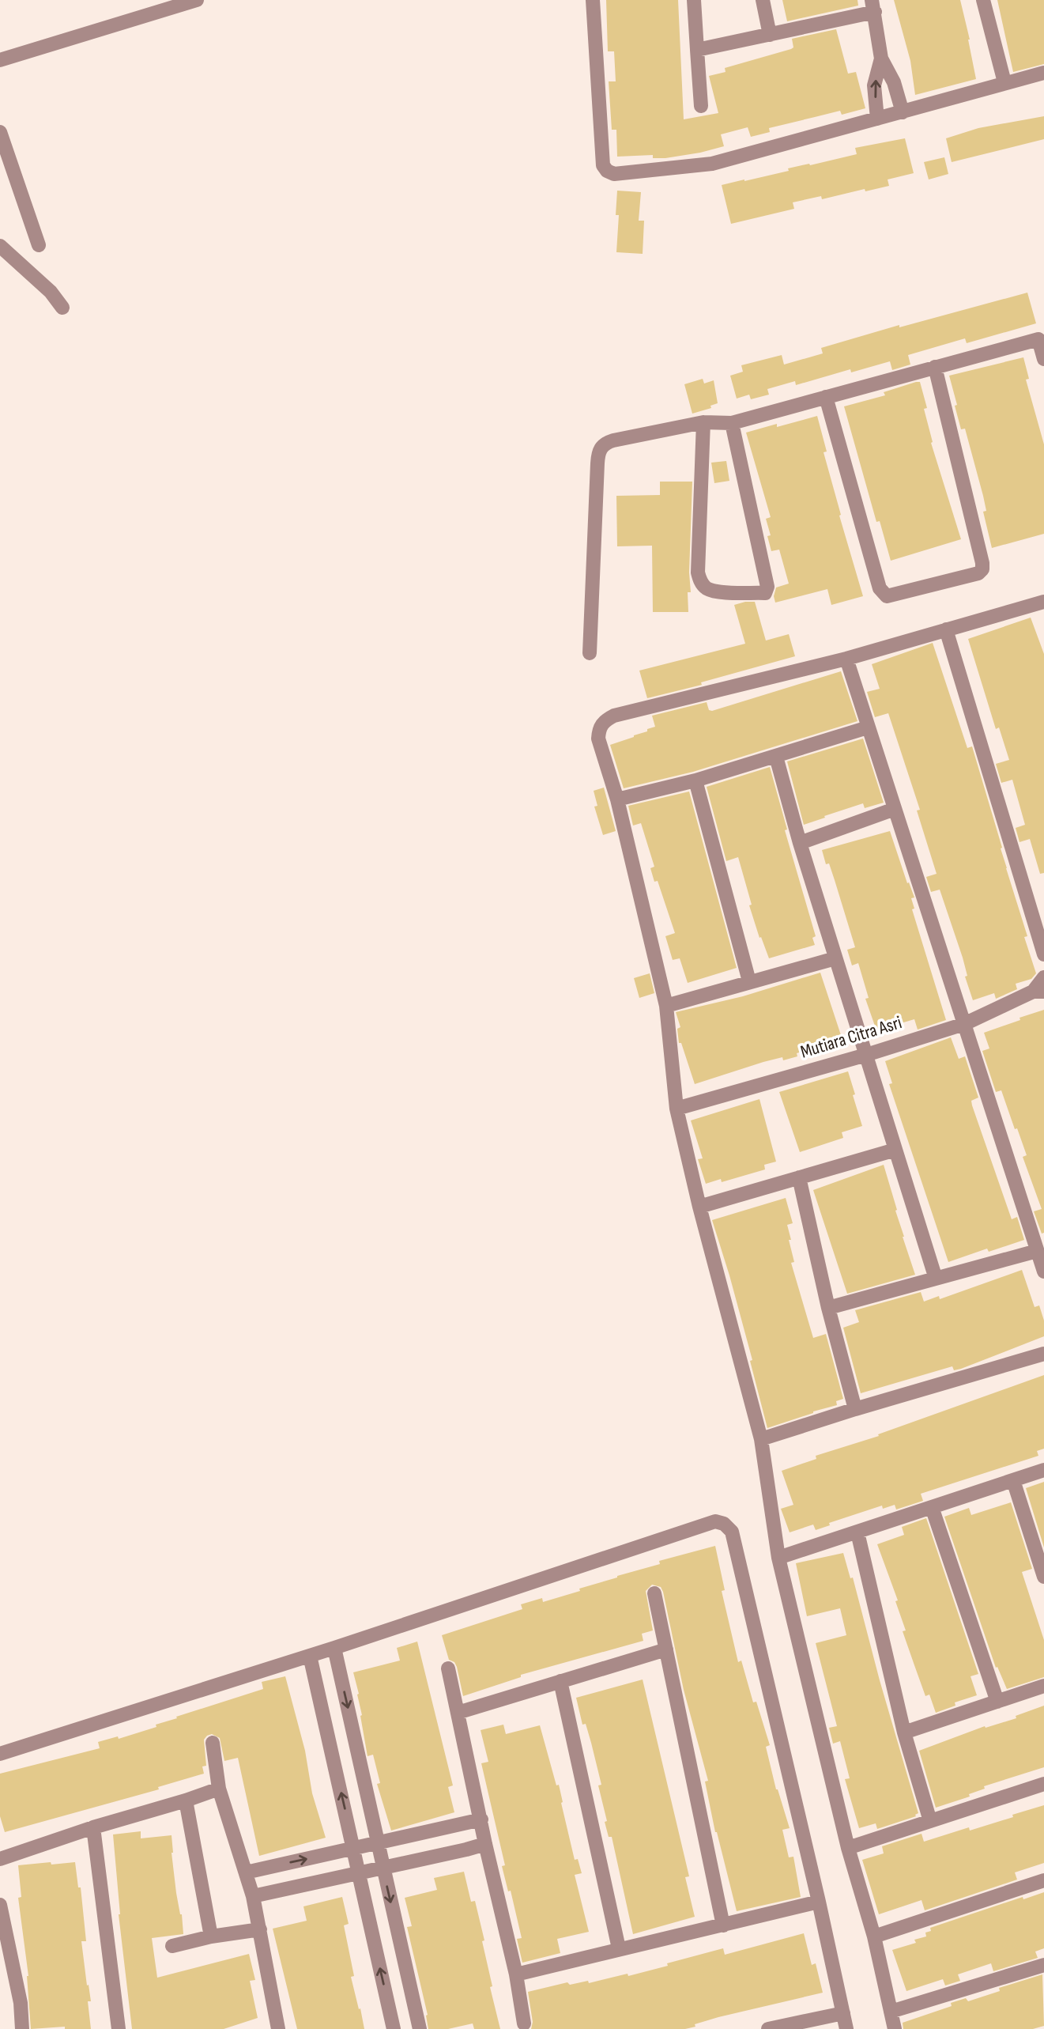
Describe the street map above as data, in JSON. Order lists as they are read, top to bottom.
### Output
{
  "streets": {
    "street": ["Mutiara Citra Asri"]
  }
}
